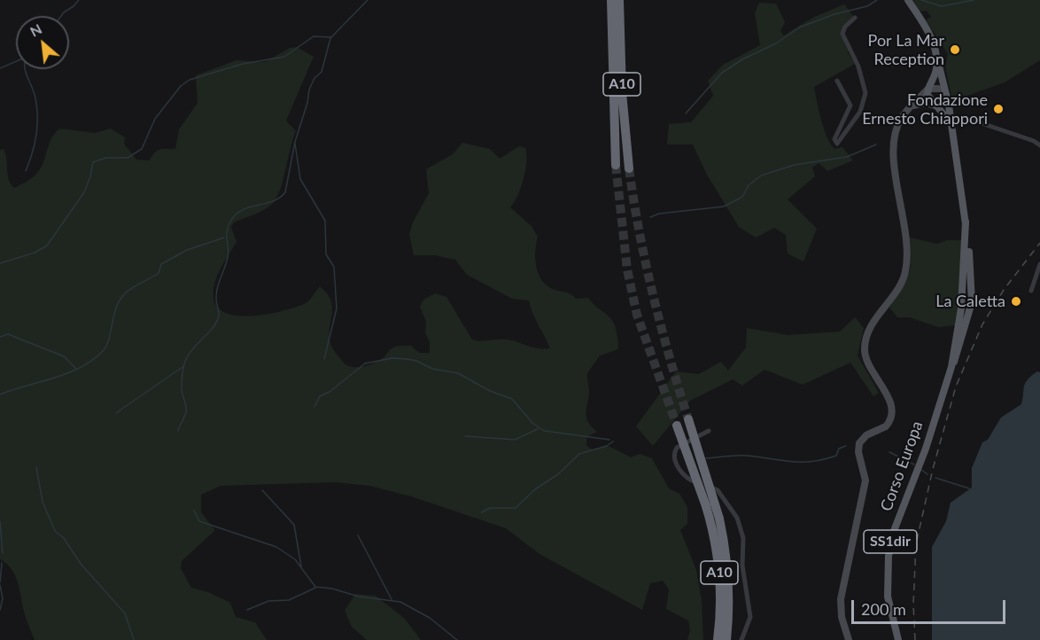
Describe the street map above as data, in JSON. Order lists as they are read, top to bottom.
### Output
{
  "streets": {
    "highway": ["A10"],
    "main road": ["Corso Europa", "SS1dir"]
  },
  "places": ["Por La Mar Reception", "Fondazione Ernesto Chiappori", "La Caletta"],
  "scale_bar": "200 m",
  "north": "top left"
}
